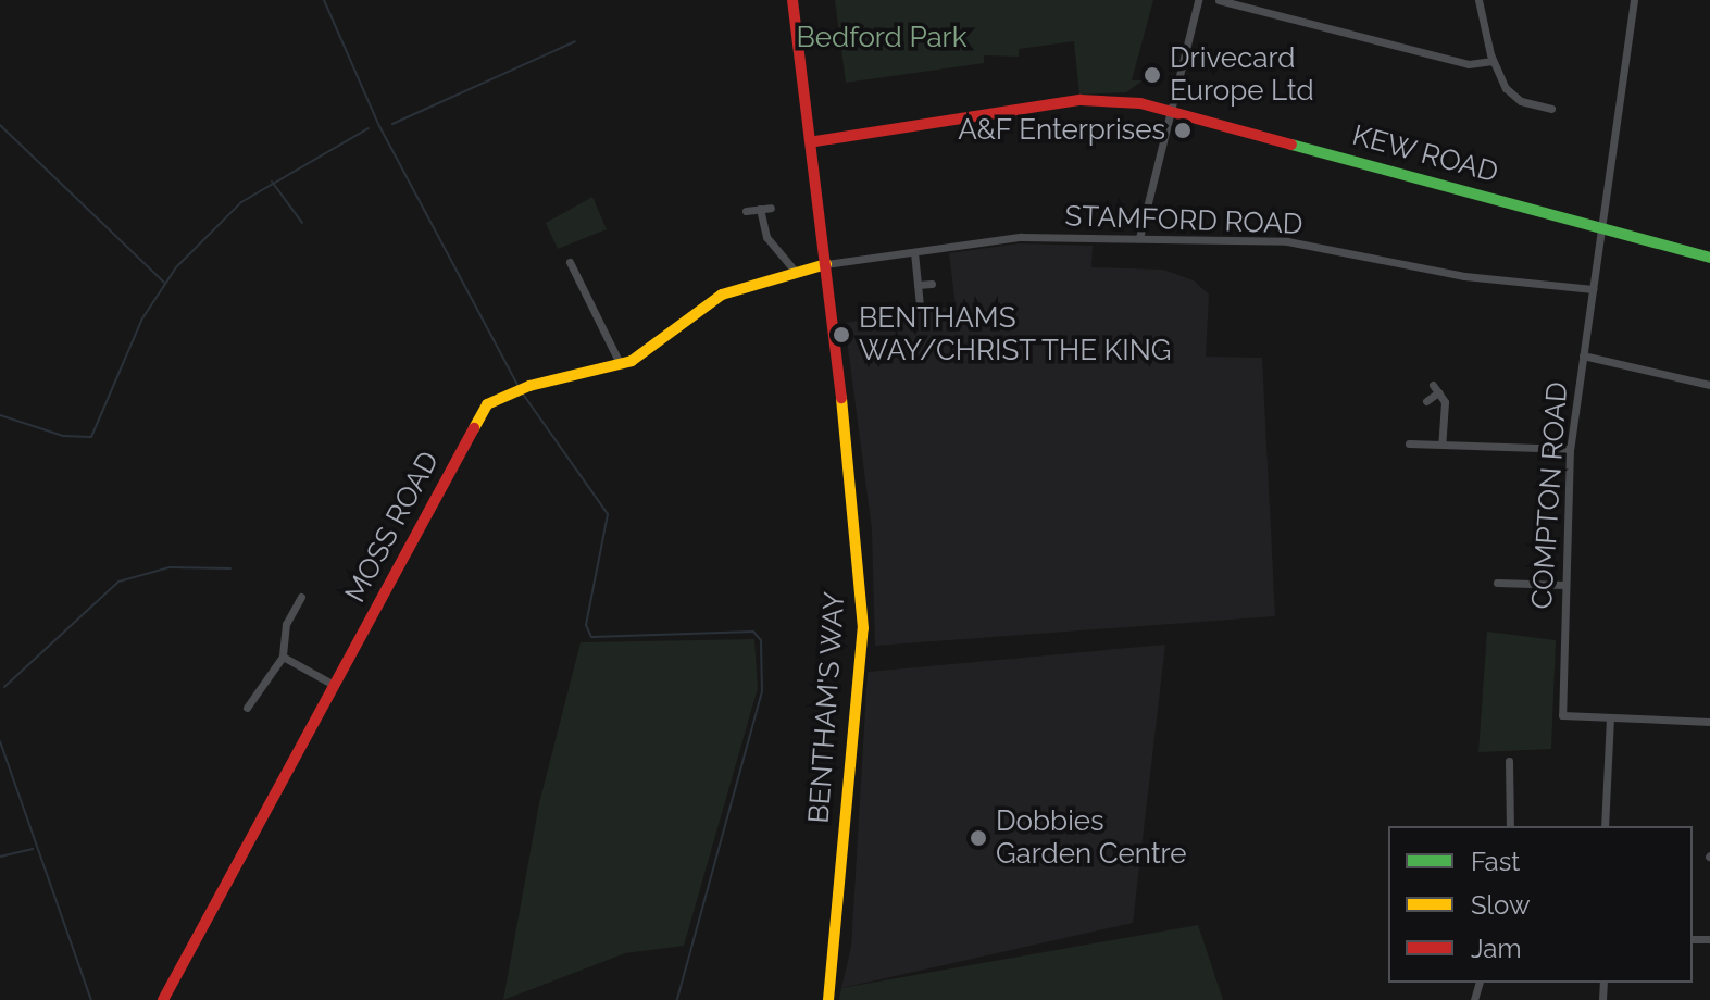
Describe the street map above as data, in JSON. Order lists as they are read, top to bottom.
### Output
{
  "streets": {
    "main road": ["KEW ROAD", "MOSS ROAD", "BENTHAM'S WAY"],
    "street": ["STAMFORD ROAD", "COMPTON ROAD"]
  },
  "crossings": [
    ["KEW ROAD", "COMPTON ROAD"],
    ["KEW ROAD", "BENTHAM'S WAY"],
    ["STAMFORD ROAD", "COMPTON ROAD"],
    ["STAMFORD ROAD", "MOSS ROAD"],
    ["STAMFORD ROAD", "BENTHAM'S WAY"],
    ["MOSS ROAD", "BENTHAM'S WAY"]
  ],
  "parks": ["Bedford Park"],
  "places": [
    "Drivecard Europe Ltd",
    "A&F Enterprises",
    "BENTHAMS WAY/CHRIST THE KING",
    "Dobbies Garden Centre"
  ],
  "legend": ["Fast", "Slow", "Jam"]
}
